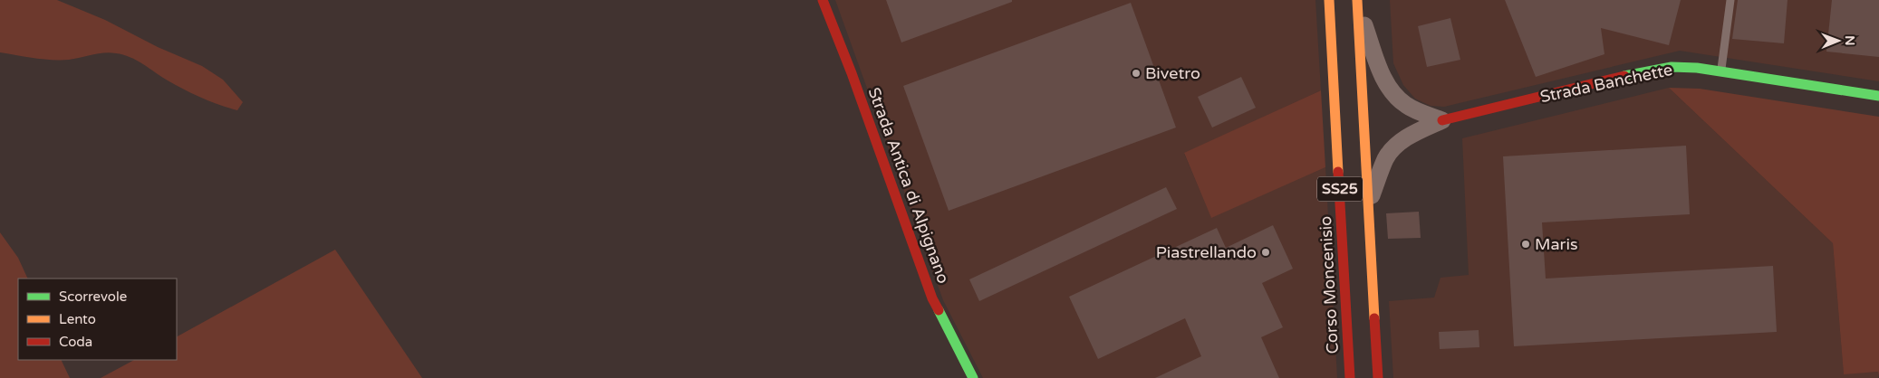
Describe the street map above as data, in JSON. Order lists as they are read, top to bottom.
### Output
{
  "streets": {
    "street": [
      "Strada Banchette",
      "Strada Antica di Alpignano",
      "SS25",
      "Corso Moncenisio"
    ]
  },
  "crossings": [
    ["Strada Banchette", "SS25"]
  ],
  "places": ["Bivetro", "Maris", "Piastrellando"],
  "legend": ["Scorrevole", "Lento", "Coda"],
  "north": "right"
}
